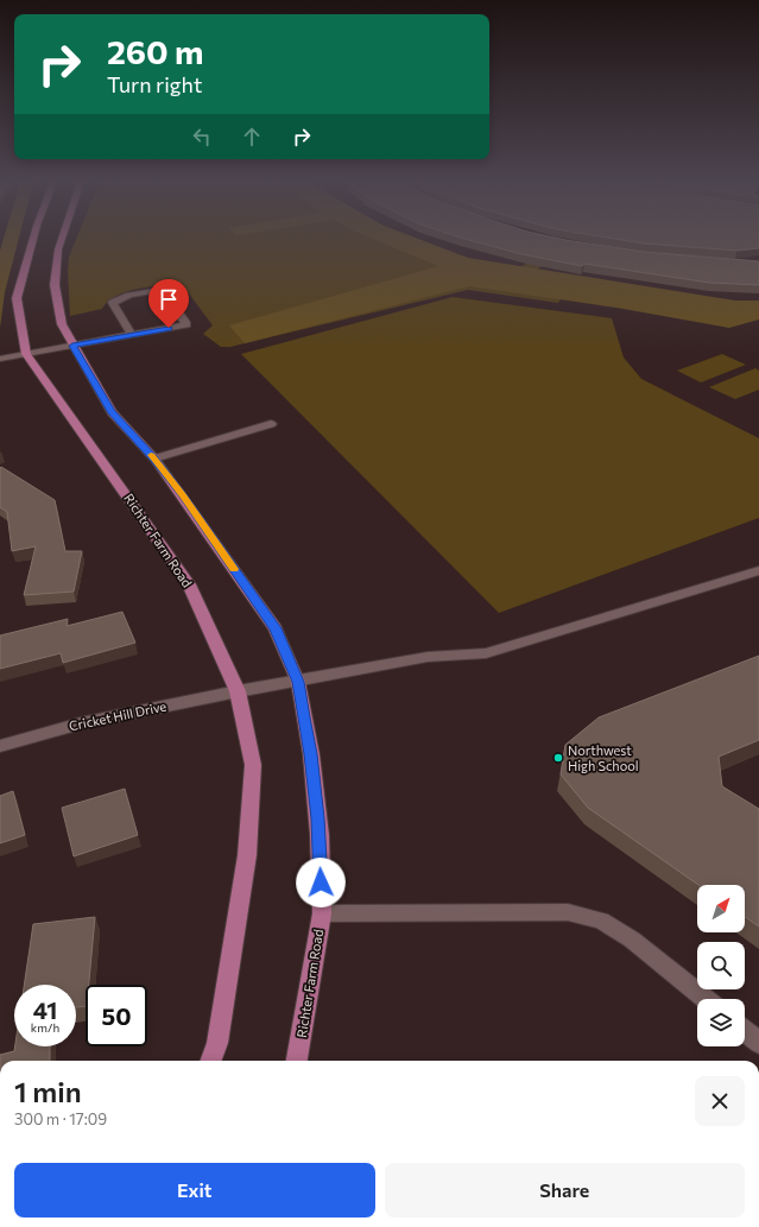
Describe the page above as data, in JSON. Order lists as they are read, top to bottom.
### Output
{
  "streets": {
    "main road": ["Richter Farm Road"],
    "street": ["Cricket Hill Drive"]
  },
  "crossings": [
    ["Richter Farm Road", "Cricket Hill Drive"]
  ],
  "places": ["Northwest High School"],
  "north": "top right",
  "page": {
    "turn": ["260 m", "Turn right"],
    "speed": "41 km/h",
    "limit": "50",
    "heading": ["1 min", "300 m · 17:09"],
    "buttons": ["Exit", "Share"]
  }
}
